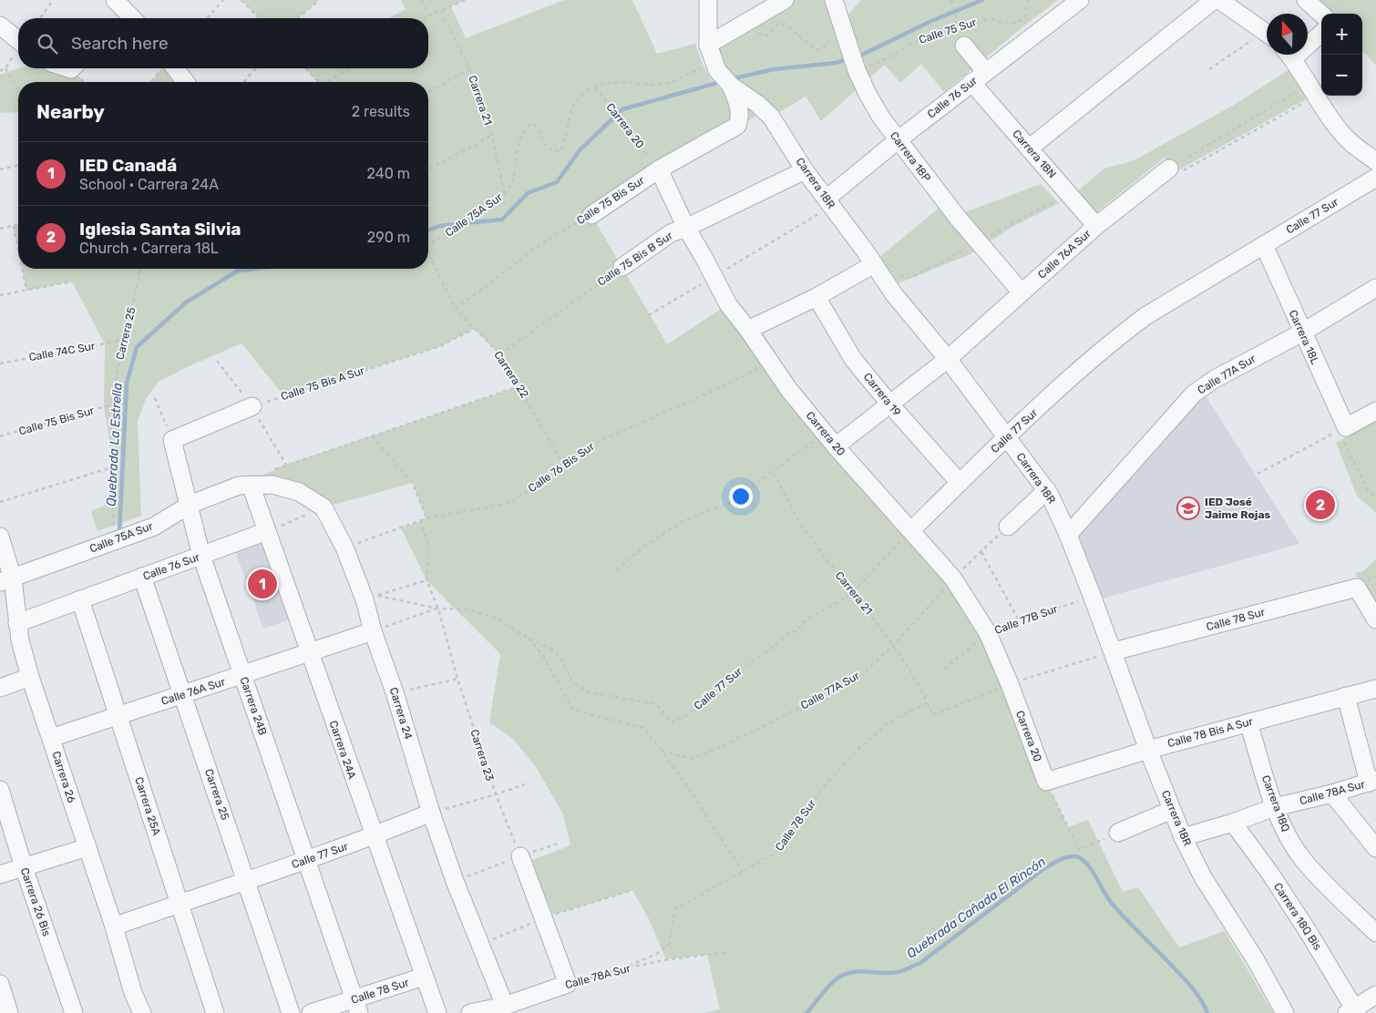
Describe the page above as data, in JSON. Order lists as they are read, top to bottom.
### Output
{
  "streets": {
    "street": [
      "Calle 76 Sur",
      "Carrera 20",
      "Carrera 18N",
      "Carrera 18P",
      "Carrera 18R",
      "Calle 75 Bis Sur",
      "Calle 75A Sur",
      "Calle 77 Sur",
      "Calle 76A Sur",
      "Calle 75 Bis B Sur",
      "Carrera 25",
      "Carrera 18L",
      "Calle 77A Sur",
      "Carrera 19",
      "Calle 78 Sur",
      "Carrera 24B",
      "Carrera 24",
      "Calle 78 Bis A Sur",
      "Carrera 24A",
      "Carrera 26",
      "Calle 78A Sur",
      "Carrera 18Q",
      "Carrera 25A",
      "Carrera 26 Bis",
      "Carrera 18Q Bis"
    ],
    "path": [
      "Calle 75 Sur",
      "Carrera 21",
      "Calle 74C Sur",
      "Carrera 22",
      "Calle 75 Bis A Sur",
      "Calle 76 Bis Sur",
      "Calle 77B Sur",
      "Carrera 23"
    ]
  },
  "crossings": [
    ["Calle 75 Sur", "Carrera 18P"],
    ["Calle 76 Sur", "Carrera 18N"],
    ["Calle 76 Sur", "Carrera 18P"],
    ["Calle 76 Sur", "Carrera 18R"],
    ["Calle 76 Sur", "Carrera 25"],
    ["Calle 76 Sur", "Carrera 24B"],
    ["Calle 76 Sur", "Carrera 24A"],
    ["Calle 76 Sur", "Carrera 26"],
    ["Calle 76 Sur", "Carrera 25A"],
    ["Carrera 21", "Calle 75A Sur"],
    ["Carrera 21", "Calle 77 Sur"],
    ["Carrera 21", "Calle 77A Sur"],
    ["Carrera 21", "Calle 78 Sur"],
    ["Carrera 20", "Calle 75 Bis Sur"],
    ["Carrera 20", "Calle 75A Sur"],
    ["Carrera 20", "Calle 77 Sur"],
    ["Carrera 20", "Calle 76A Sur"],
    ["Carrera 20", "Calle 75 Bis B Sur"],
    ["Carrera 20", "Calle 77A Sur"],
    ["Carrera 20", "Calle 76 Bis Sur"],
    ["Carrera 20", "Calle 77B Sur"],
    ["Carrera 20", "Calle 78 Bis A Sur"],
    ["Carrera 18N", "Calle 76A Sur"],
    ["Carrera 18P", "Calle 76A Sur"],
    ["Carrera 18R", "Calle 75 Bis Sur"],
    ["Carrera 18R", "Calle 75A Sur"],
    ["Carrera 18R", "Calle 77 Sur"],
    ["Carrera 18R", "Calle 76A Sur"],
    ["Carrera 18R", "Calle 75 Bis B Sur"],
    ["Carrera 18R", "Calle 77A Sur"],
    ["Carrera 18R", "Calle 77B Sur"],
    ["Carrera 18R", "Calle 78 Sur"],
    ["Carrera 18R", "Calle 78 Bis A Sur"],
    ["Carrera 18R", "Calle 78A Sur"],
    ["Calle 75 Bis Sur", "Carrera 25"],
    ["Calle 75 Bis Sur", "Carrera 22"],
    ["Calle 75A Sur", "Carrera 25"],
    ["Calle 75A Sur", "Carrera 24B"],
    ["Calle 75A Sur", "Carrera 24A"],
    ["Calle 75A Sur", "Carrera 26"],
    ["Calle 77 Sur", "Carrera 25"],
    ["Calle 77 Sur", "Carrera 18L"],
    ["Calle 77 Sur", "Carrera 19"],
    ["Calle 77 Sur", "Carrera 24B"],
    ["Calle 77 Sur", "Carrera 24"],
    ["Calle 77 Sur", "Carrera 24A"],
    ["Calle 77 Sur", "Carrera 26"],
    ["Calle 77 Sur", "Carrera 25A"],
    ["Calle 76A Sur", "Carrera 25"],
    ["Calle 76A Sur", "Carrera 19"],
    ["Calle 76A Sur", "Carrera 24B"],
    ["Calle 76A Sur", "Carrera 24"],
    ["Calle 76A Sur", "Carrera 24A"],
    ["Calle 76A Sur", "Carrera 26"],
    ["Calle 76A Sur", "Carrera 25A"],
    ["Calle 75 Bis B Sur", "Carrera 22"],
    ["Carrera 25", "Calle 74C Sur"],
    ["Carrera 18L", "Calle 77A Sur"],
    ["Carrera 22", "Calle 75 Bis A Sur"],
    ["Carrera 22", "Calle 76 Bis Sur"],
    ["Calle 76 Bis Sur", "Carrera 24"],
    ["Calle 76 Bis Sur", "Carrera 23"],
    ["Calle 78 Sur", "Carrera 24B"],
    ["Calle 78 Sur", "Carrera 24A"],
    ["Calle 78 Sur", "Calle 78A Sur"],
    ["Carrera 24", "Calle 78A Sur"],
    ["Calle 78 Bis A Sur", "Carrera 18Q"],
    ["Calle 78A Sur", "Carrera 18Q"],
    ["Calle 78A Sur", "Carrera 18Q Bis"]
  ],
  "water": ["Quebrada La Estrella", "Quebrada Cañada El Rincón"],
  "places": {
    "school or university": ["IED José Jaime Rojas"]
  },
  "north": "top",
  "page": {
    "map_buttons": ["+", "−"],
    "search": "Search here",
    "heading": ["Nearby", "2 results"],
    "list": [
      {
        "mark": "1",
        "name": "IED Canadá",
        "note": "School · Carrera 24A",
        "value": "240 m"
      },
      {
        "mark": "2",
        "name": "Iglesia Santa Silvia",
        "note": "Church · Carrera 18L",
        "value": "290 m"
      }
    ],
    "pins": ["2", "1"]
  }
}
